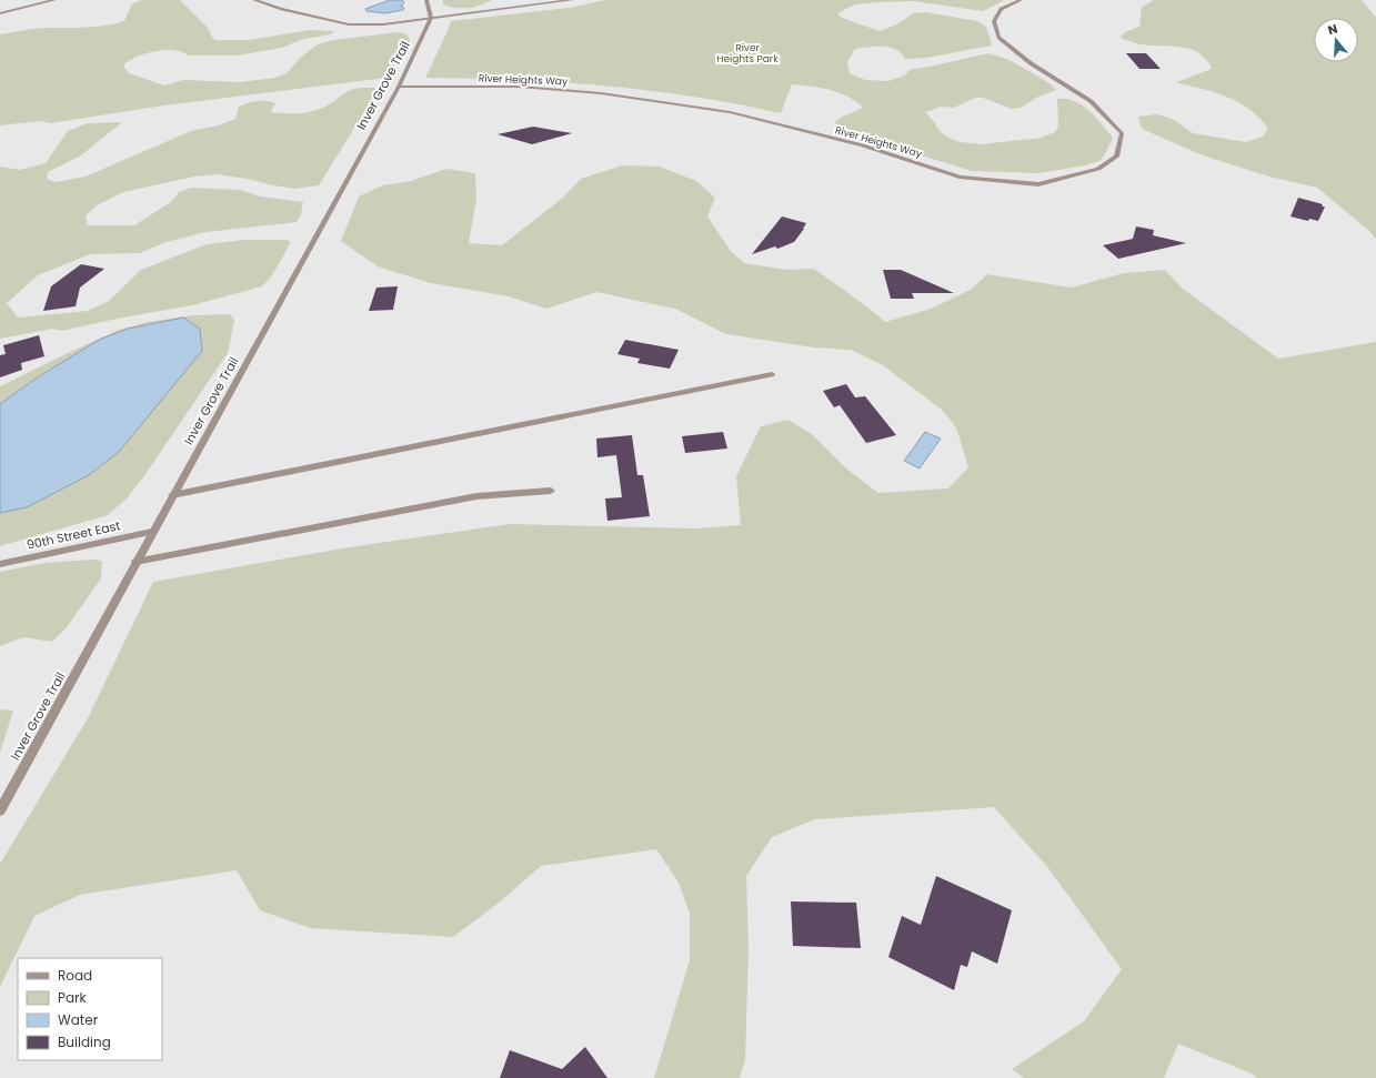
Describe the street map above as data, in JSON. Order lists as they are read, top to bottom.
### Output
{
  "streets": {
    "street": ["River Heights Way", "Inver Grove Trail", "90th Street East"]
  },
  "crossings": [
    ["River Heights Way", "Inver Grove Trail"],
    ["Inver Grove Trail", "90th Street East"]
  ],
  "parks": ["River Heights Park"],
  "legend": [
    "Road",
    "Park",
    "Water",
    "Building"
  ],
  "north": "top"
}
